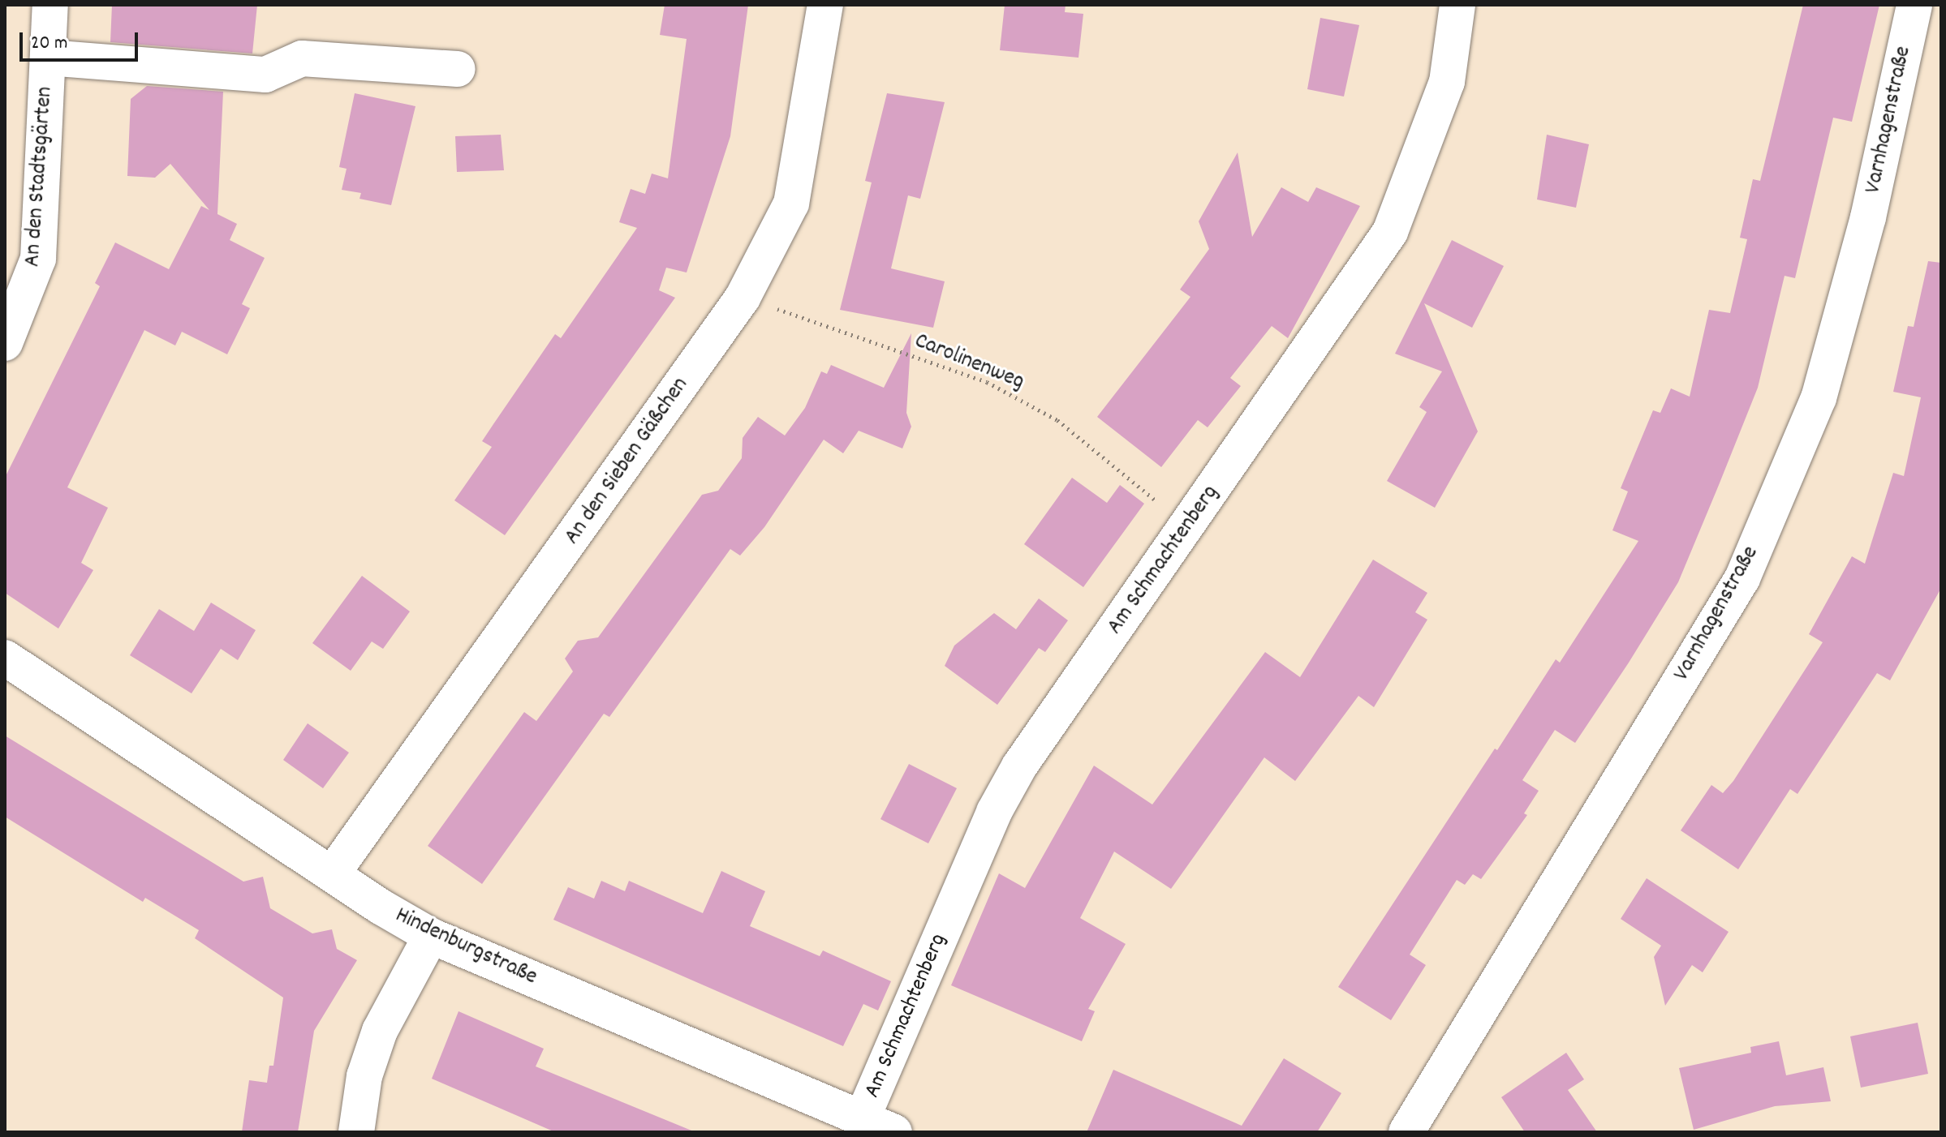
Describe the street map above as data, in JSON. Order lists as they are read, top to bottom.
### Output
{
  "streets": {
    "street": [
      "Varnhagenstraße",
      "An den Stadtsgärten",
      "An den Sieben Gäßchen",
      "Am Schmachtenberg",
      "Hindenburgstraße"
    ],
    "path": ["Carolinenweg"]
  },
  "crossings": [
    ["Carolinenweg", "An den Sieben Gäßchen"],
    ["Carolinenweg", "Am Schmachtenberg"],
    ["An den Sieben Gäßchen", "Hindenburgstraße"],
    ["Am Schmachtenberg", "Hindenburgstraße"]
  ],
  "scale_bar": "20 m"
}
